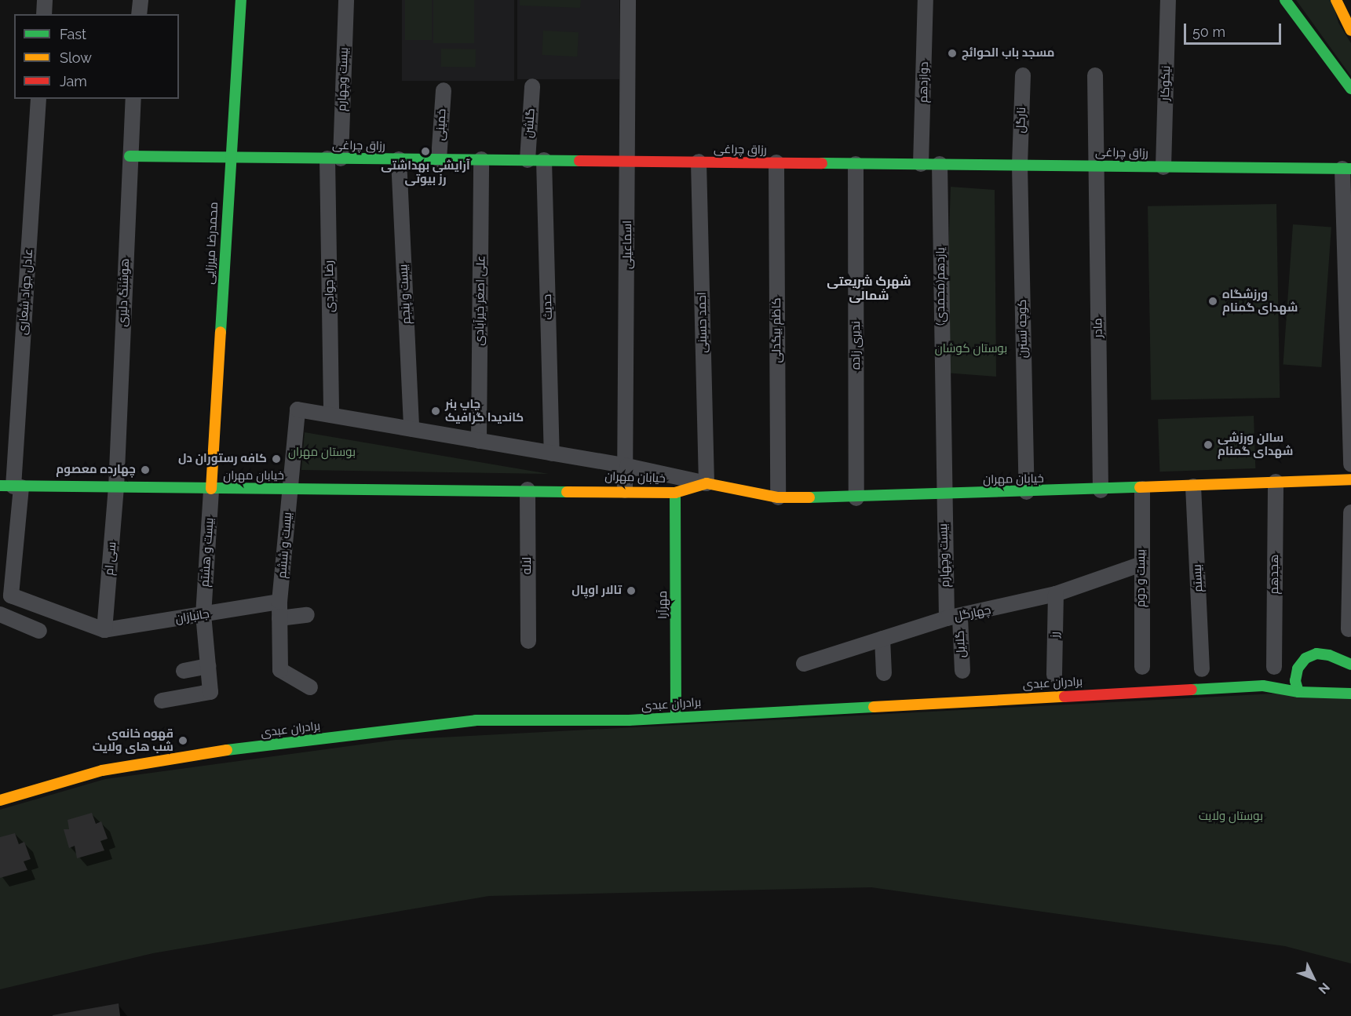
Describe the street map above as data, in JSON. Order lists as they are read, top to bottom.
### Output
{
  "streets": {
    "main road": [
      "رزاق چراغی",
      "محمدرضا میرزایی",
      "خیابان مهران",
      "مهرآرا",
      "برادران عبدی"
    ],
    "street": [
      "بیست وچهارم",
      "دوازدهم",
      "نیکوکار",
      "نارگل",
      "گلشن",
      "خمینی",
      "اسماعیلی",
      "رضا جوادی",
      "یازدهم(محمدی)",
      "عادل جواد شعاری",
      "هوشنگ دلیری",
      "بیست و پنجم",
      "علی اصغر خیرآبادی",
      "حدیث",
      "احمد حسینی",
      "مادر",
      "کوچه نسترن",
      "کاظم بیگدلی",
      "ندیری زاده",
      "بیست و ششم",
      "بیست و هشتم",
      "سی ام",
      "لاله",
      "هجدهم",
      "بیست و دوم",
      "بیستم",
      "چهارگل",
      "جانبازان",
      "رز",
      "گلایل"
    ]
  },
  "crossings": [
    ["بیست وچهارم", "رزاق چراغی"],
    ["بیست وچهارم", "رضا جوادی"],
    ["بیست وچهارم", "یازدهم(محمدی)"],
    ["بیست وچهارم", "خیابان مهران"],
    ["بیست وچهارم", "چهارگل"],
    ["بیست وچهارم", "گلایل"],
    ["دوازدهم", "رزاق چراغی"],
    ["نیکوکار", "رزاق چراغی"],
    ["نارگل", "رزاق چراغی"],
    ["نارگل", "کوچه نسترن"],
    ["گلشن", "رزاق چراغی"],
    ["خمینی", "رزاق چراغی"],
    ["رزاق چراغی", "محمدرضا میرزایی"],
    ["رزاق چراغی", "اسماعیلی"],
    ["رزاق چراغی", "رضا جوادی"],
    ["رزاق چراغی", "یازدهم(محمدی)"],
    ["رزاق چراغی", "هوشنگ دلیری"],
    ["رزاق چراغی", "بیست و پنجم"],
    ["رزاق چراغی", "علی اصغر خیرآبادی"],
    ["رزاق چراغی", "حدیث"],
    ["رزاق چراغی", "احمد حسینی"],
    ["رزاق چراغی", "مادر"],
    ["رزاق چراغی", "کوچه نسترن"],
    ["رزاق چراغی", "کاظم بیگدلی"],
    ["رزاق چراغی", "ندیری زاده"],
    ["محمدرضا میرزایی", "خیابان مهران"],
    ["محمدرضا میرزایی", "بیست و هشتم"],
    ["اسماعیلی", "خیابان مهران"],
    ["رضا جوادی", "بیست و ششم"],
    ["یازدهم(محمدی)", "خیابان مهران"],
    ["عادل جواد شعاری", "خیابان مهران"],
    ["عادل جواد شعاری", "سی ام"],
    ["عادل جواد شعاری", "جانبازان"],
    ["هوشنگ دلیری", "خیابان مهران"],
    ["هوشنگ دلیری", "سی ام"],
    ["احمد حسینی", "خیابان مهران"],
    ["مادر", "خیابان مهران"],
    ["کوچه نسترن", "خیابان مهران"],
    ["کاظم بیگدلی", "خیابان مهران"],
    ["ندیری زاده", "خیابان مهران"],
    ["خیابان مهران", "بیست و ششم"],
    ["خیابان مهران", "بیست و هشتم"],
    ["خیابان مهران", "سی ام"],
    ["خیابان مهران", "لاله"],
    ["خیابان مهران", "هجدهم"],
    ["خیابان مهران", "بیست و دوم"],
    ["خیابان مهران", "بیستم"],
    ["خیابان مهران", "مهرآرا"],
    ["بیست و ششم", "جانبازان"],
    ["بیست و هشتم", "جانبازان"],
    ["سی ام", "جانبازان"],
    ["بیست و دوم", "چهارگل"],
    ["مهرآرا", "برادران عبدی"],
    ["چهارگل", "رز"],
    ["چهارگل", "گلایل"]
  ],
  "districts": ["شهرک شریعتی شمالی"],
  "parks": ["بوستان کوشان", "بوستان مهران", "بوستان ولایت"],
  "places": [
    "مسجد باب الحوائج",
    "آرایشی بهداشتی رز بیوتی",
    "ورزشگاه شهدای گمنام",
    "چاپ بنر کاندیدا گرافیک",
    "سالن ورزشی شهدای گمنام",
    "کافه رستوران دل",
    "چهارده معصوم",
    "تالار اوپال",
    "قهوه خانه‌ی شب های ولایت"
  ],
  "legend": ["Fast", "Slow", "Jam"],
  "scale_bar": "50 m",
  "north": "bottom right"
}
